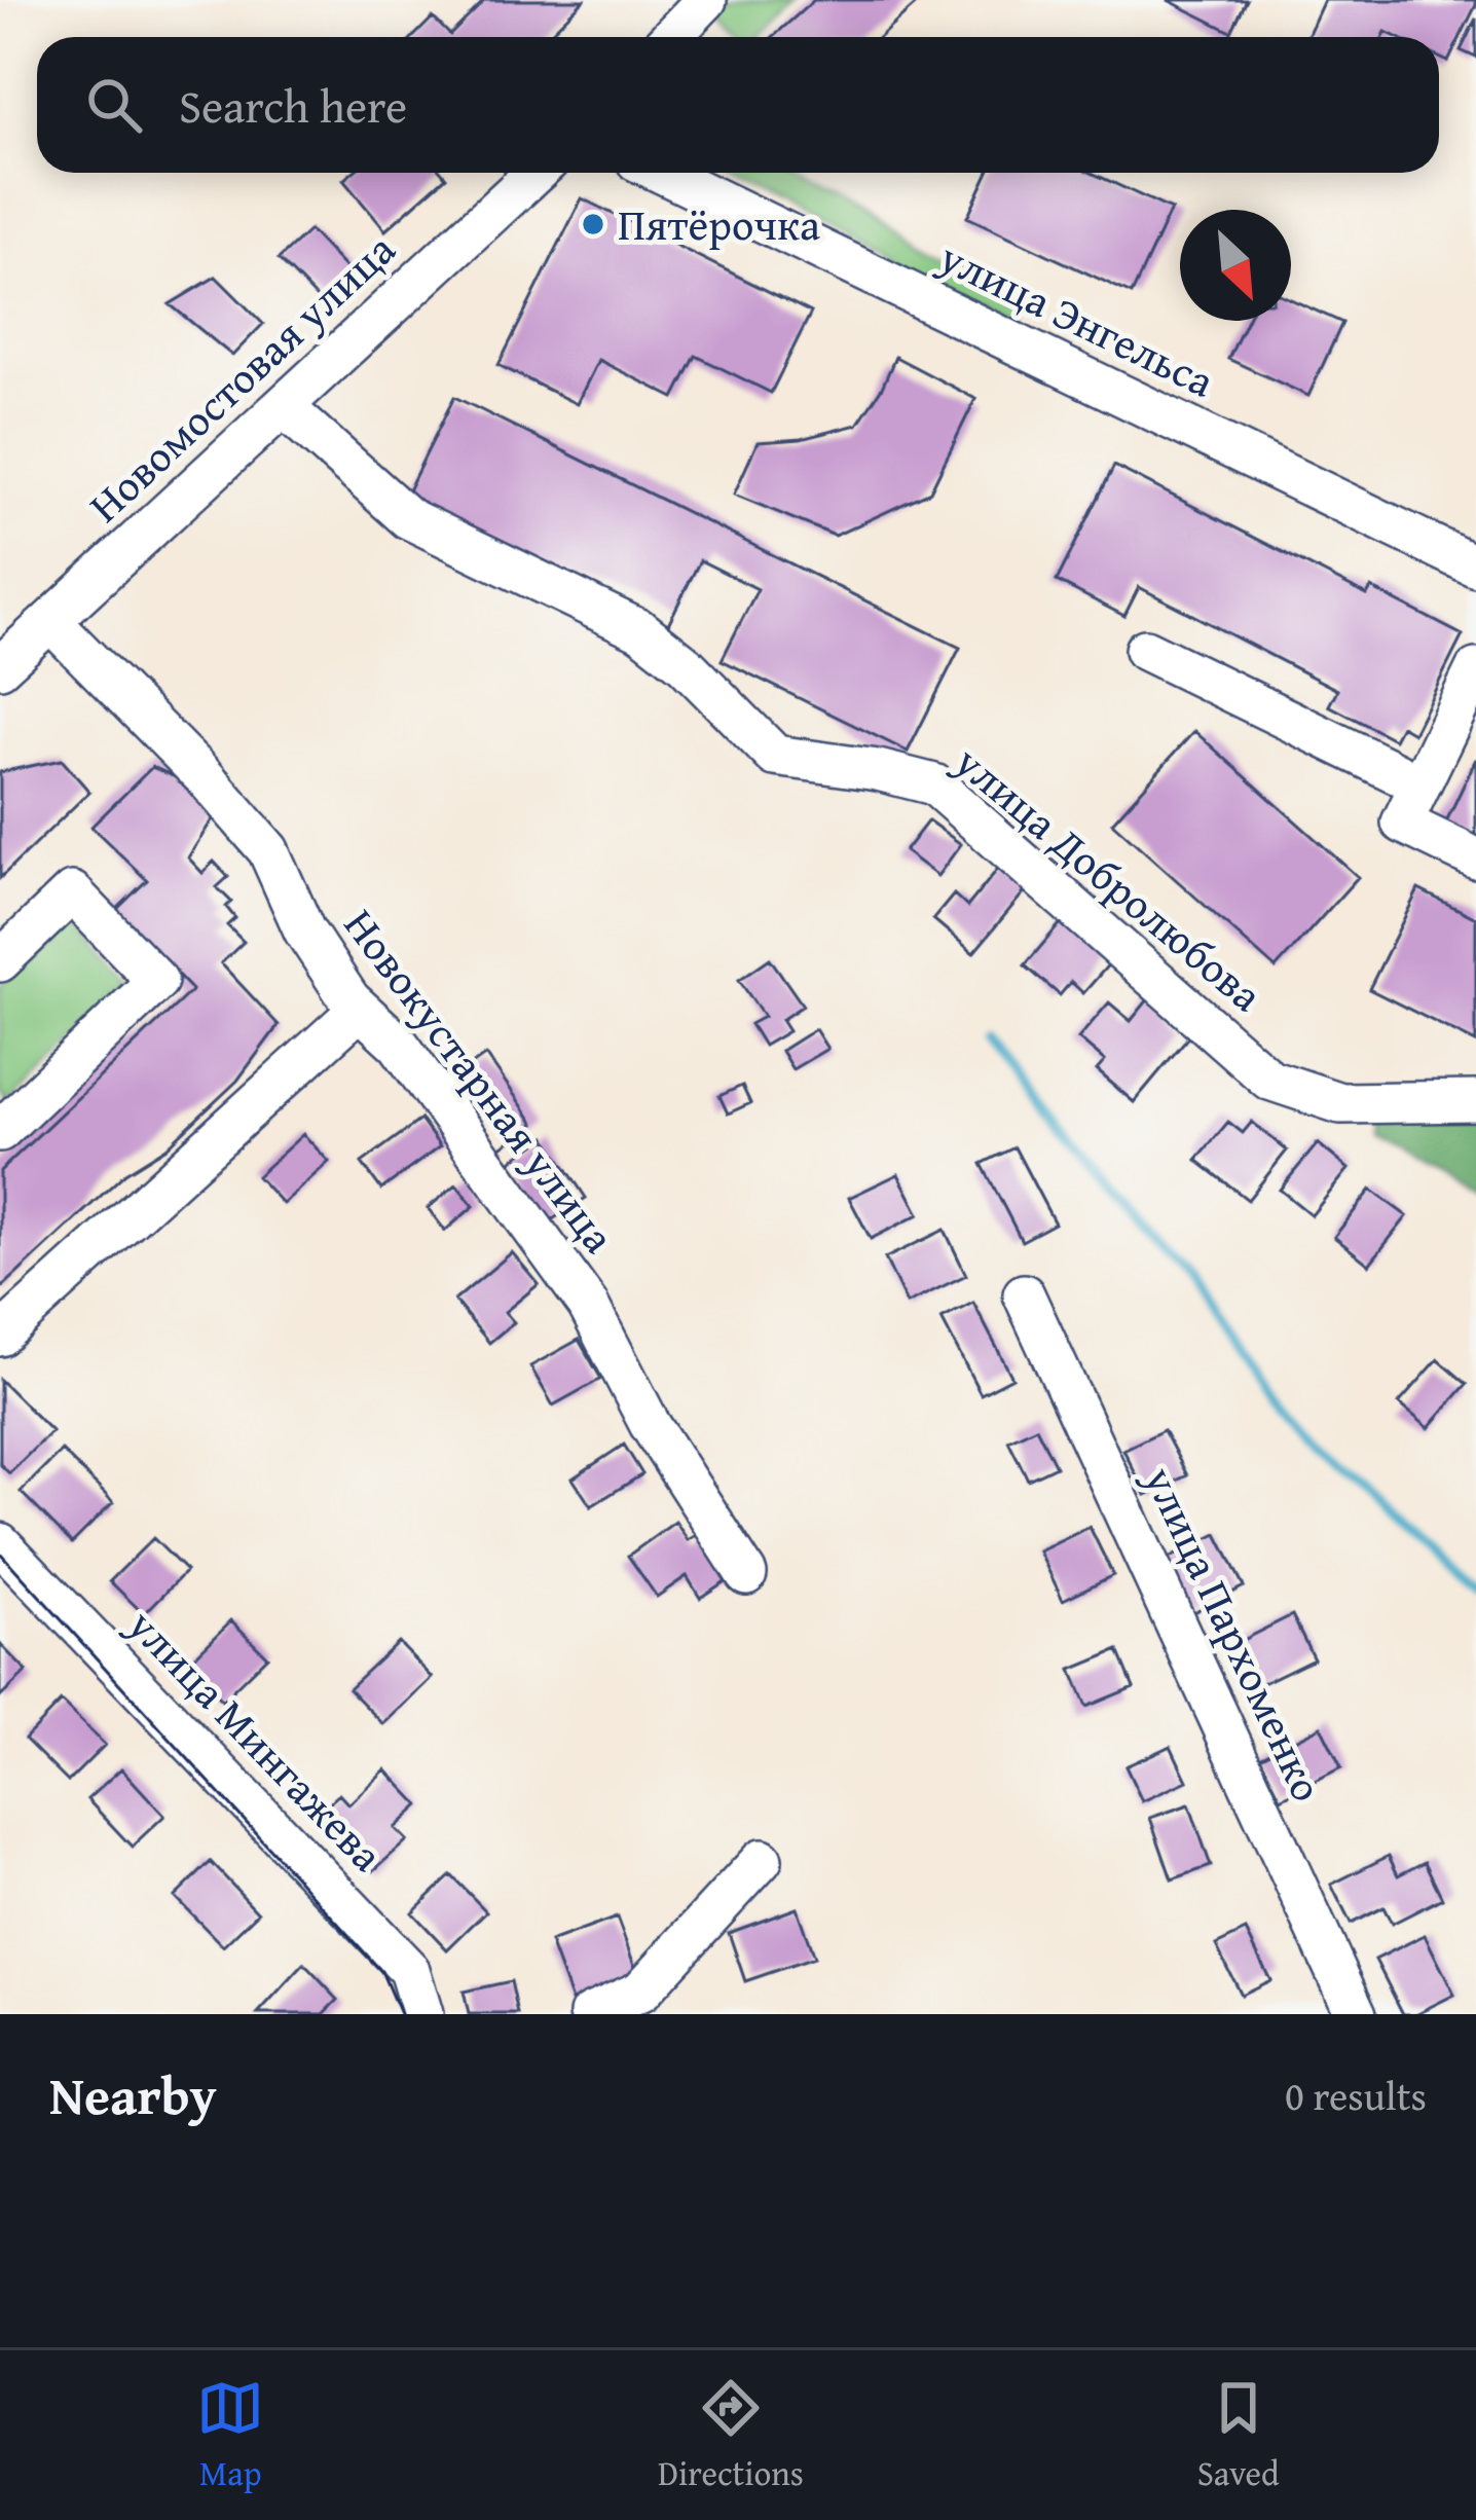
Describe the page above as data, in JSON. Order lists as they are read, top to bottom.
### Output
{
  "streets": {
    "street": [
      "улица Энгельса",
      "Новомостовая улица",
      "улица Добролюбова",
      "Новокустарная улица",
      "улица Пархоменко",
      "улица Мингажева"
    ]
  },
  "crossings": [
    ["Новомостовая улица", "улица Добролюбова"],
    ["Новомостовая улица", "Новокустарная улица"]
  ],
  "places": ["Пятёрочка"],
  "north": "bottom right",
  "page": {
    "search": "Search here",
    "heading": ["Nearby", "0 results"],
    "nav": ["Map", "Directions", "Saved"]
  }
}
